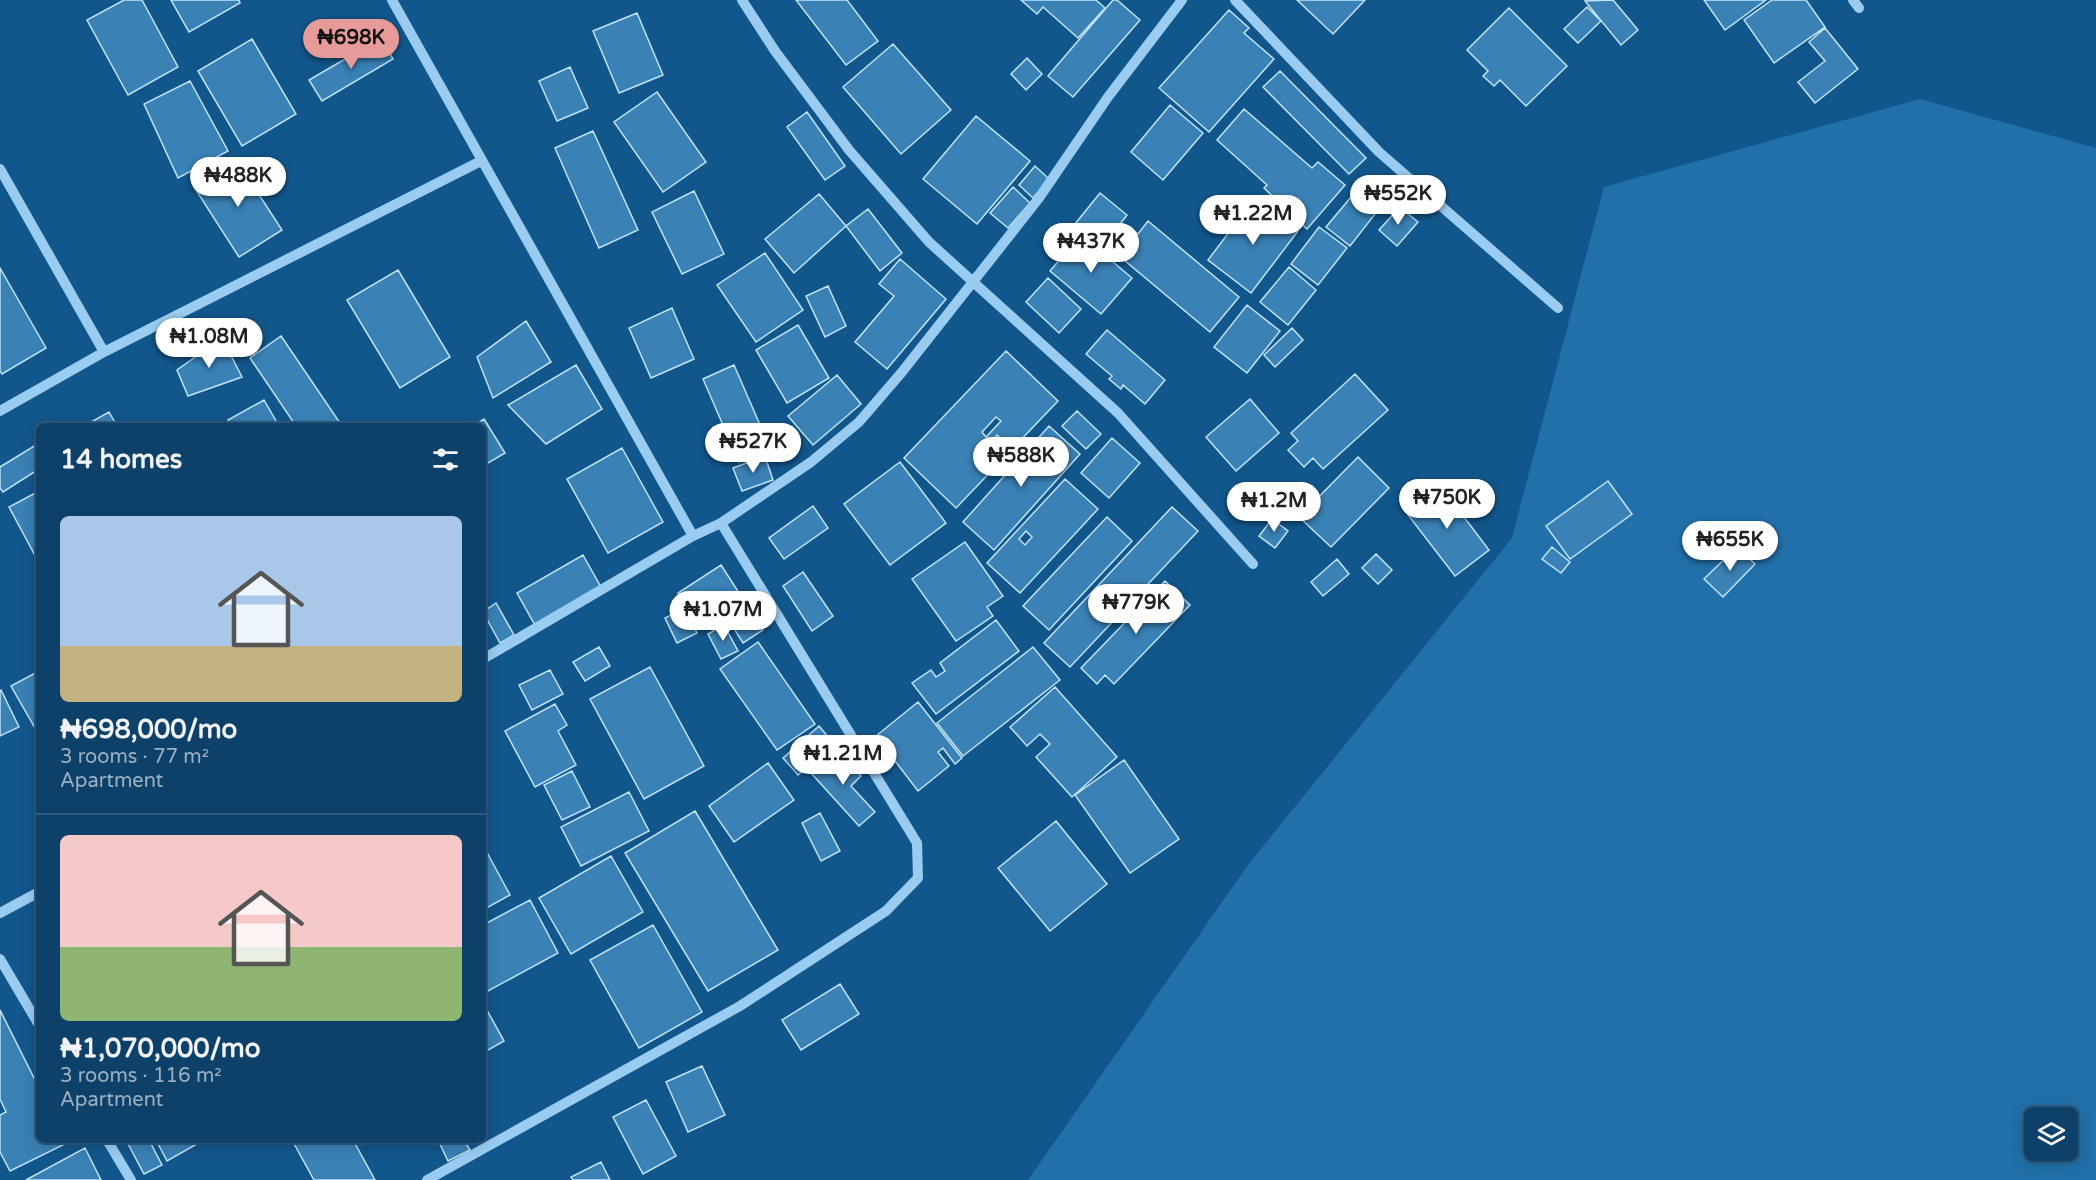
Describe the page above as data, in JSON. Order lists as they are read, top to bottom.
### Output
{
  "page": {
    "price": [
      "₦698K",
      "₦488K",
      "₦552K",
      "₦1.22M",
      "₦437K",
      "₦1.08M",
      "₦527K",
      "₦588K",
      "₦750K",
      "₦1.2M",
      "₦655K",
      "₦779K",
      "₦1.07M",
      "₦1.21M"
    ],
    "heading": "14 homes",
    "list": [
      {
        "name": "₦698,000/mo",
        "note": "3 rooms · 77 m² · Apartment"
      },
      {
        "name": "₦1,070,000/mo",
        "note": "3 rooms · 116 m² · Apartment"
      }
    ]
  }
}
